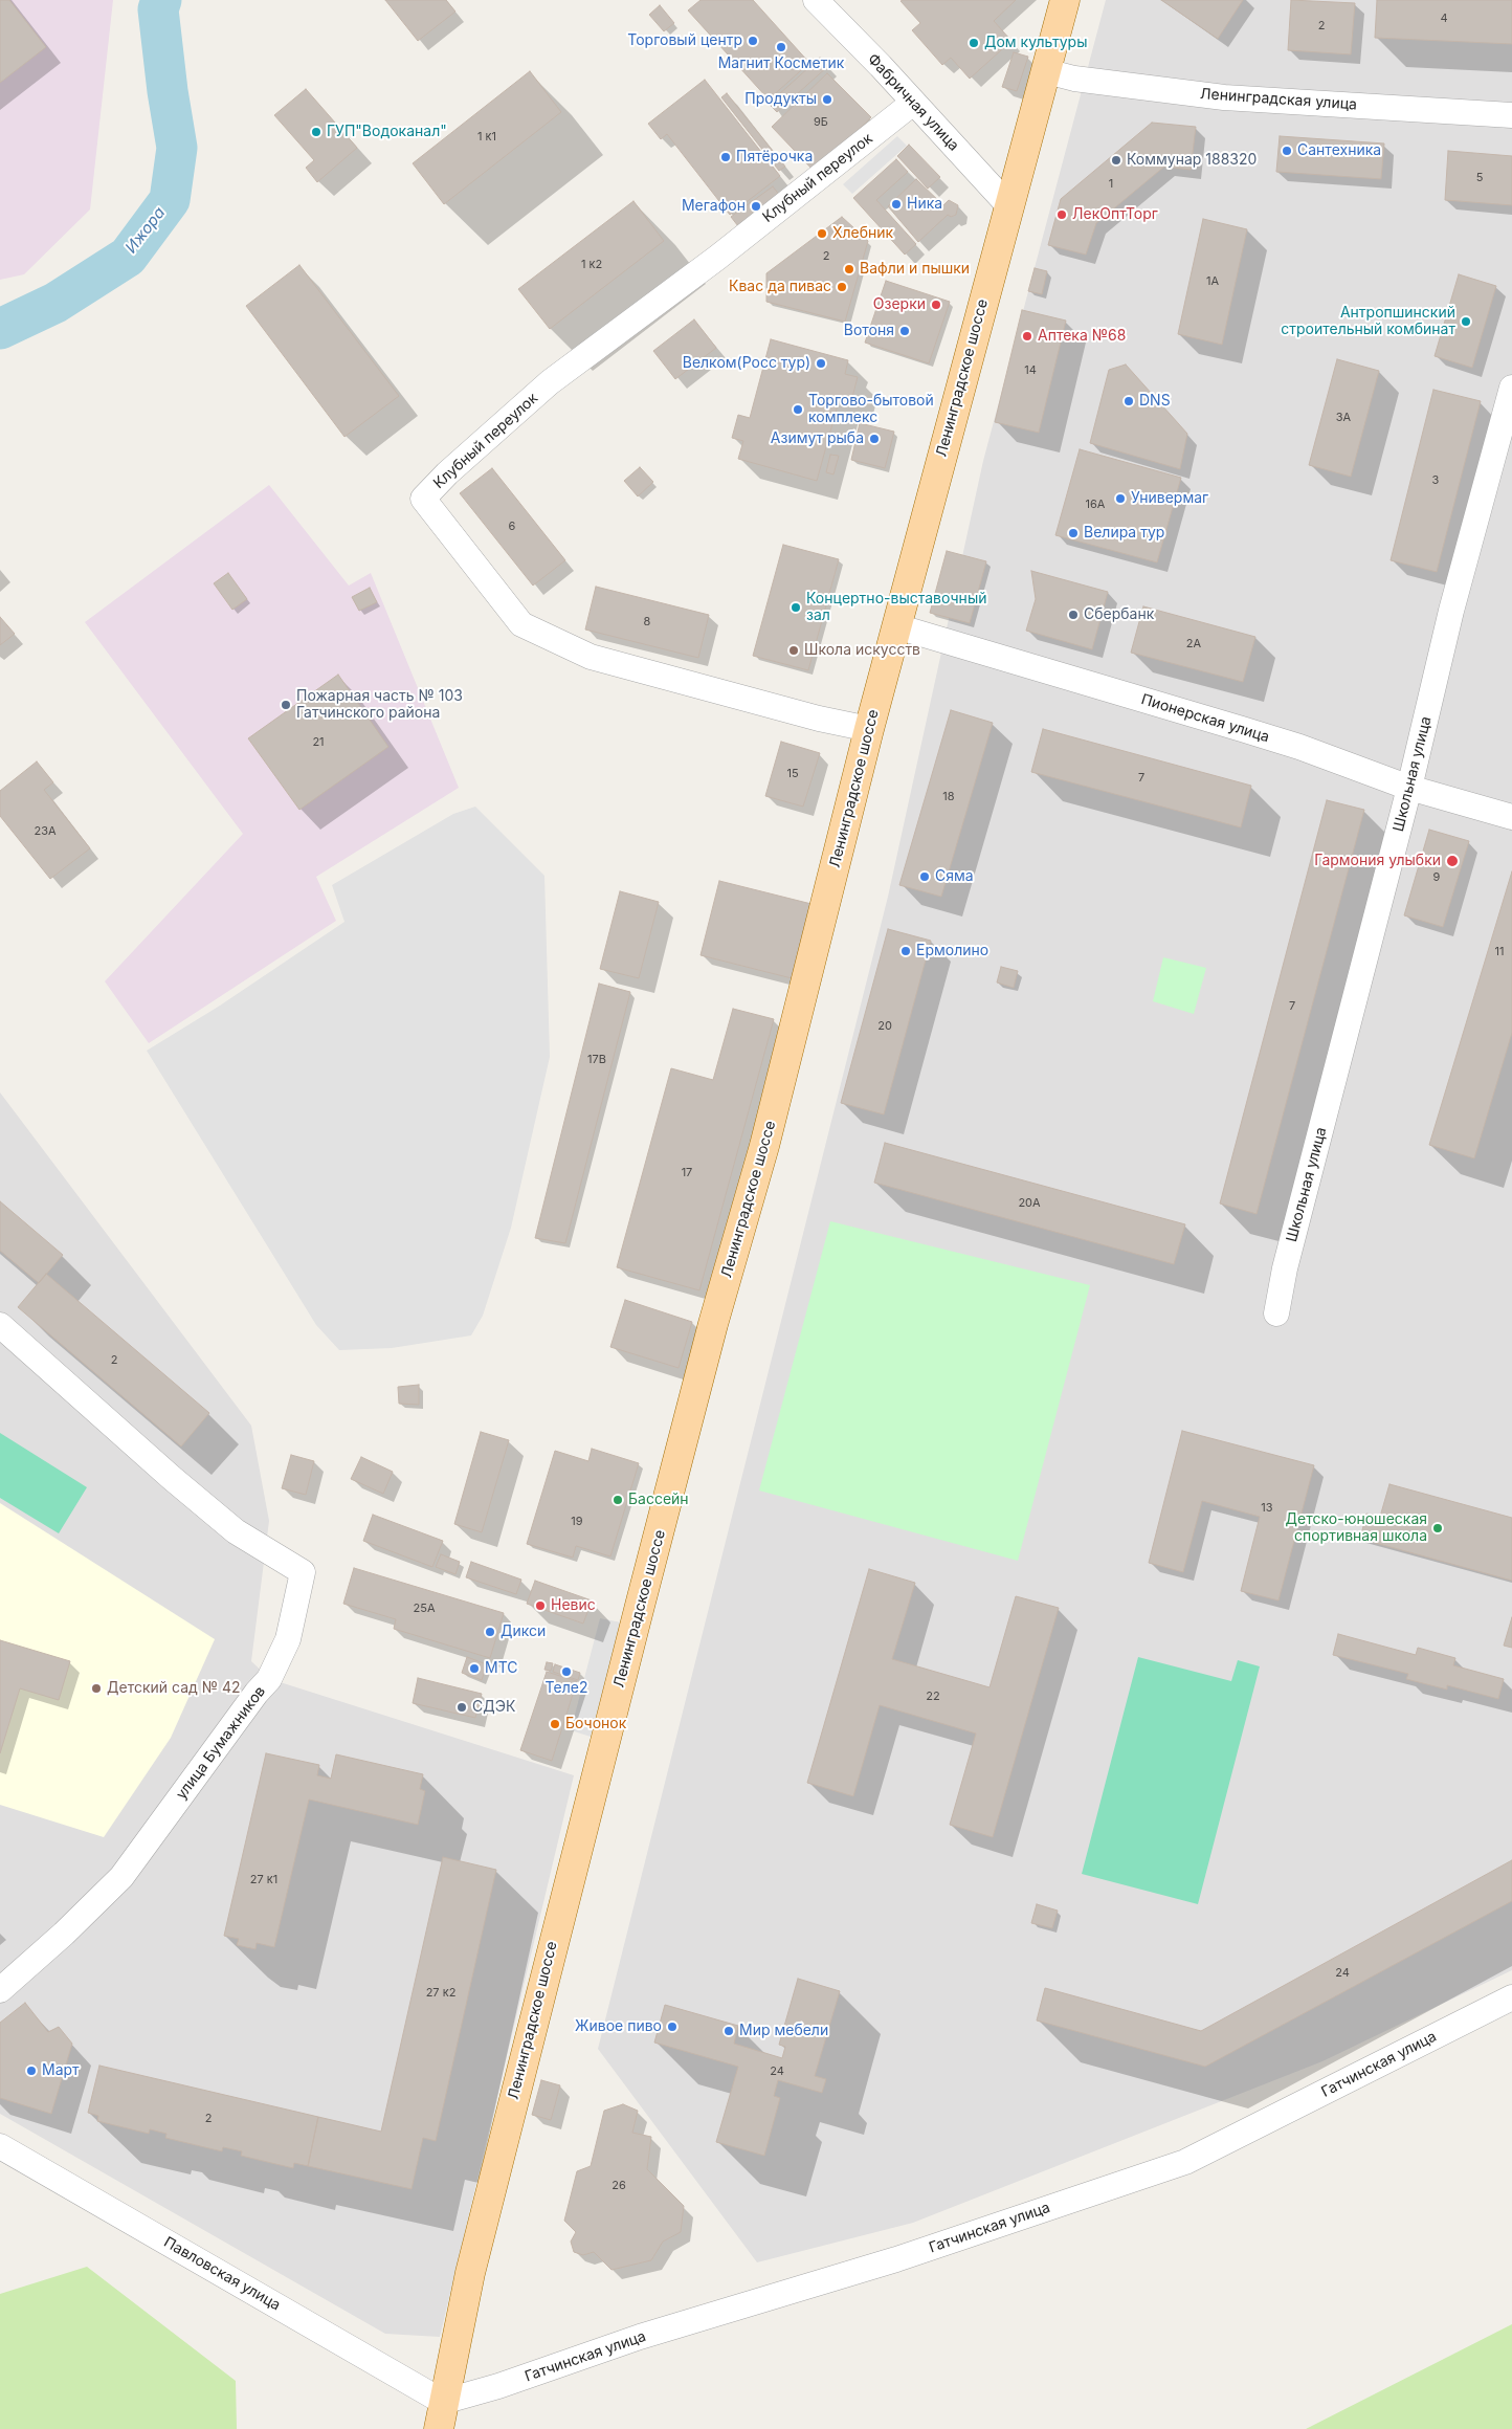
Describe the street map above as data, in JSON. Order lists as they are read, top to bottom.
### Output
{
  "streets": {
    "main road": ["Ленинградское шоссе"],
    "street": [
      "Ленинградская улица",
      "Фабричная улица",
      "Клубный переулок",
      "Пионерская улица",
      "Школьная улица",
      "улица Бумажников",
      "Гатчинская улица",
      "Павловская улица"
    ]
  },
  "crossings": [
    ["Ленинградская улица", "Ленинградское шоссе"],
    ["Фабричная улица", "Клубный переулок"],
    ["Фабричная улица", "Ленинградское шоссе"],
    ["Клубный переулок", "Ленинградское шоссе"],
    ["Ленинградское шоссе", "Пионерская улица"],
    ["Ленинградское шоссе", "Гатчинская улица"],
    ["Ленинградское шоссе", "Павловская улица"],
    ["Пионерская улица", "Школьная улица"],
    ["Гатчинская улица", "Павловская улица"]
  ],
  "water": ["Ижора"],
  "places": [
    "Торговый центр",
    "Дом культуры",
    "Магнит Косметик",
    "Продукты",
    "ГУП\"Водоканал\"",
    "Сантехника",
    "Пятёрочка",
    "Коммунар 188320",
    "Ника",
    "Мегафон",
    "ЛекОптТорг",
    "Хлебник",
    "Вафли и пышки",
    "Квас да пивас",
    "Озерки",
    "Антропшинский строительный комбинат",
    "Вотоня",
    "Аптека №68",
    "Велком(Росс тур)",
    "DNS",
    "Торгово-бытовой комплекс",
    "Азимут рыба",
    "Универмаг",
    "Велира тур",
    "Концертно-выставочный зал",
    "Сбербанк",
    "Школа искусств",
    "Пожарная часть № 103 Гатчинского района",
    "Гармония улыбки",
    "Сяма",
    "Ермолино",
    "Бассейн",
    "Детско-юношеская спортивная школа",
    "Невис",
    "Дикси",
    "МТС",
    "Теле2",
    "Детский сад № 42",
    "СДЭК",
    "Бочонок",
    "Живое пиво",
    "Мир мебели",
    "Март"
  ],
  "house_numbers": [
    "4",
    "2",
    "9Б",
    "1 к1",
    "5",
    "1",
    "2",
    "1 к2",
    "1А",
    "14",
    "3А",
    "3",
    "16А",
    "6",
    "8",
    "2А",
    "21",
    "15",
    "7",
    "18",
    "23А",
    "9",
    "11",
    "7",
    "20",
    "17В",
    "17",
    "20А",
    "2",
    "13",
    "19",
    "25А",
    "22",
    "27 к1",
    "24",
    "27 к2",
    "24",
    "2",
    "26"
  ]
}
